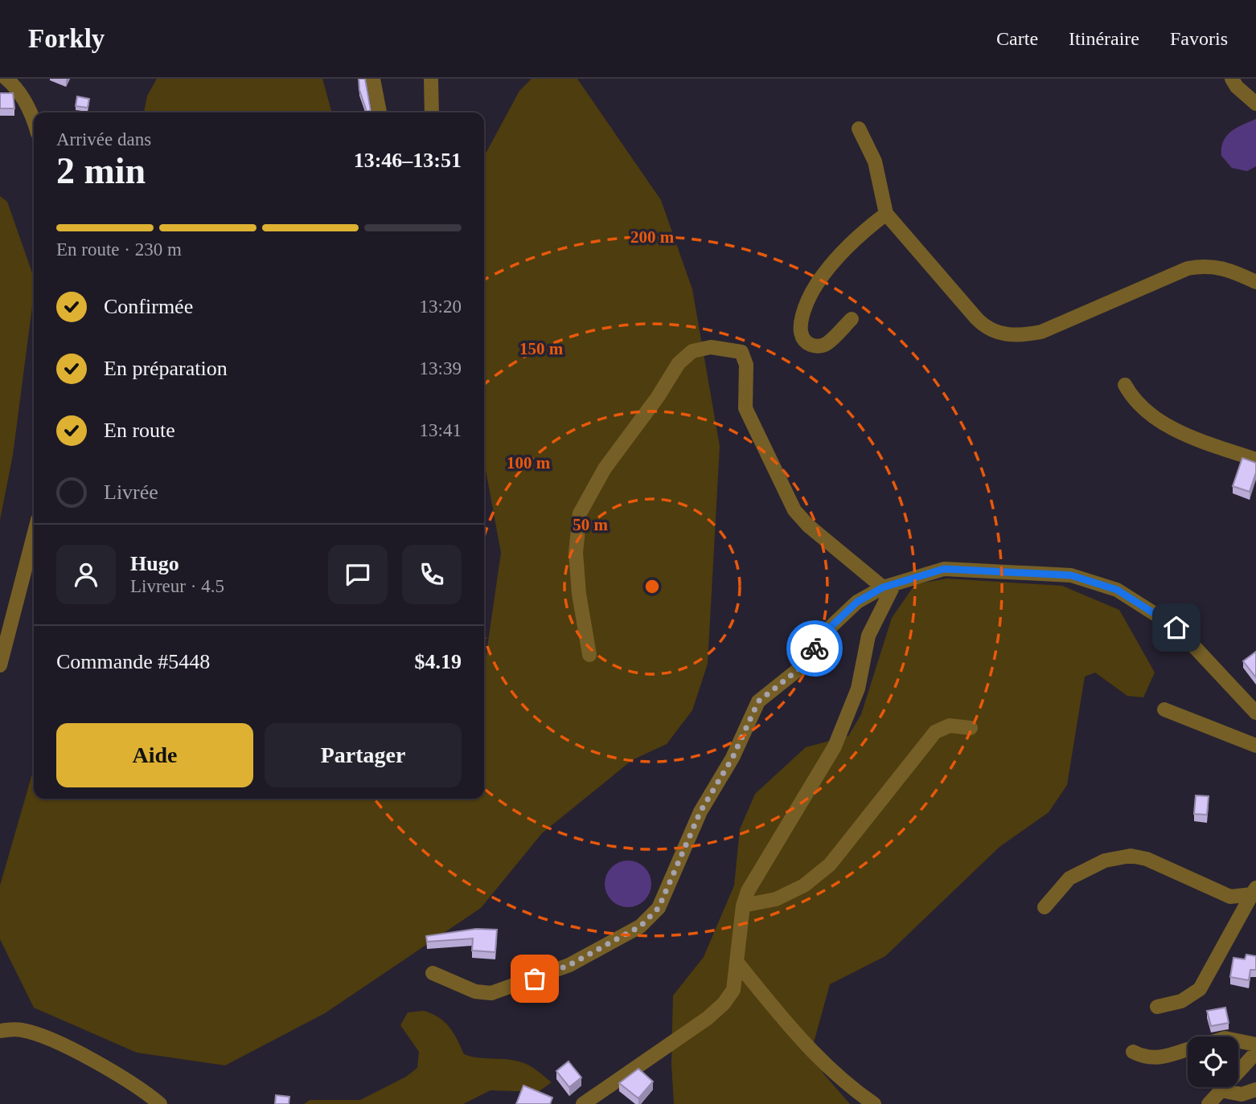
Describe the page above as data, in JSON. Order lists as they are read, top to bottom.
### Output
{
  "page": {
    "header": "Forkly",
    "nav": ["Carte", "Itinéraire", "Favoris"],
    "heading": ["2 min", "Arrivée dans", "13:46–13:51"],
    "panel": [
      "Hugo",
      "Livreur · 4.5",
      "Commande #5448",
      "$4.19"
    ],
    "bar": "En route · 230 m",
    "list": [
      ["Confirmée", "13:20"],
      ["En préparation", "13:39"],
      ["En route", "13:41"],
      "Livrée"
    ],
    "buttons": ["Aide", "Partager"]
  },
  "rings": [
    "200 m",
    "150 m",
    "100 m",
    "50 m"
  ]
}
